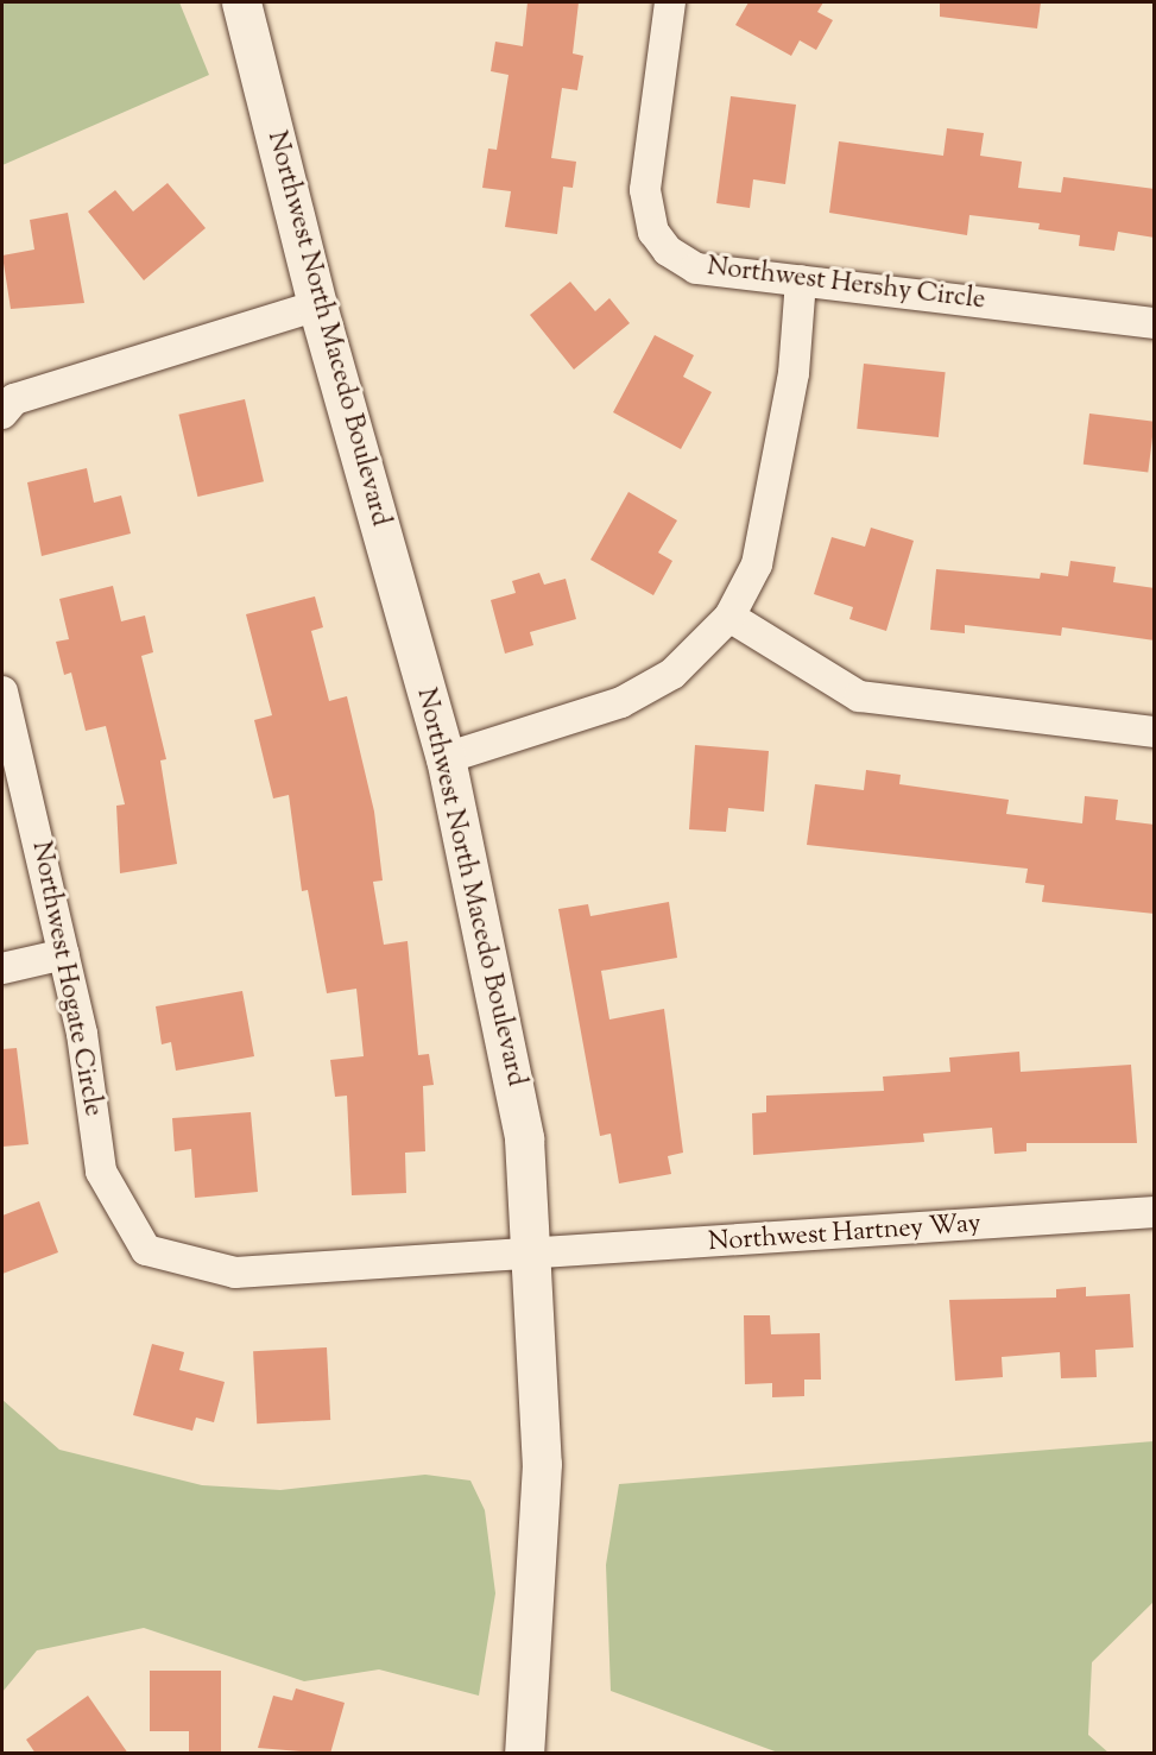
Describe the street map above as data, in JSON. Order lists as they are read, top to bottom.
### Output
{
  "streets": {
    "street": [
      "Northwest Hershy Circle",
      "Northwest North Macedo Boulevard",
      "Northwest Hogate Circle",
      "Northwest Hartney Way"
    ]
  },
  "crossings": [
    ["Northwest North Macedo Boulevard", "Northwest Hogate Circle"],
    ["Northwest North Macedo Boulevard", "Northwest Hartney Way"],
    ["Northwest Hogate Circle", "Northwest Hartney Way"]
  ]
}
